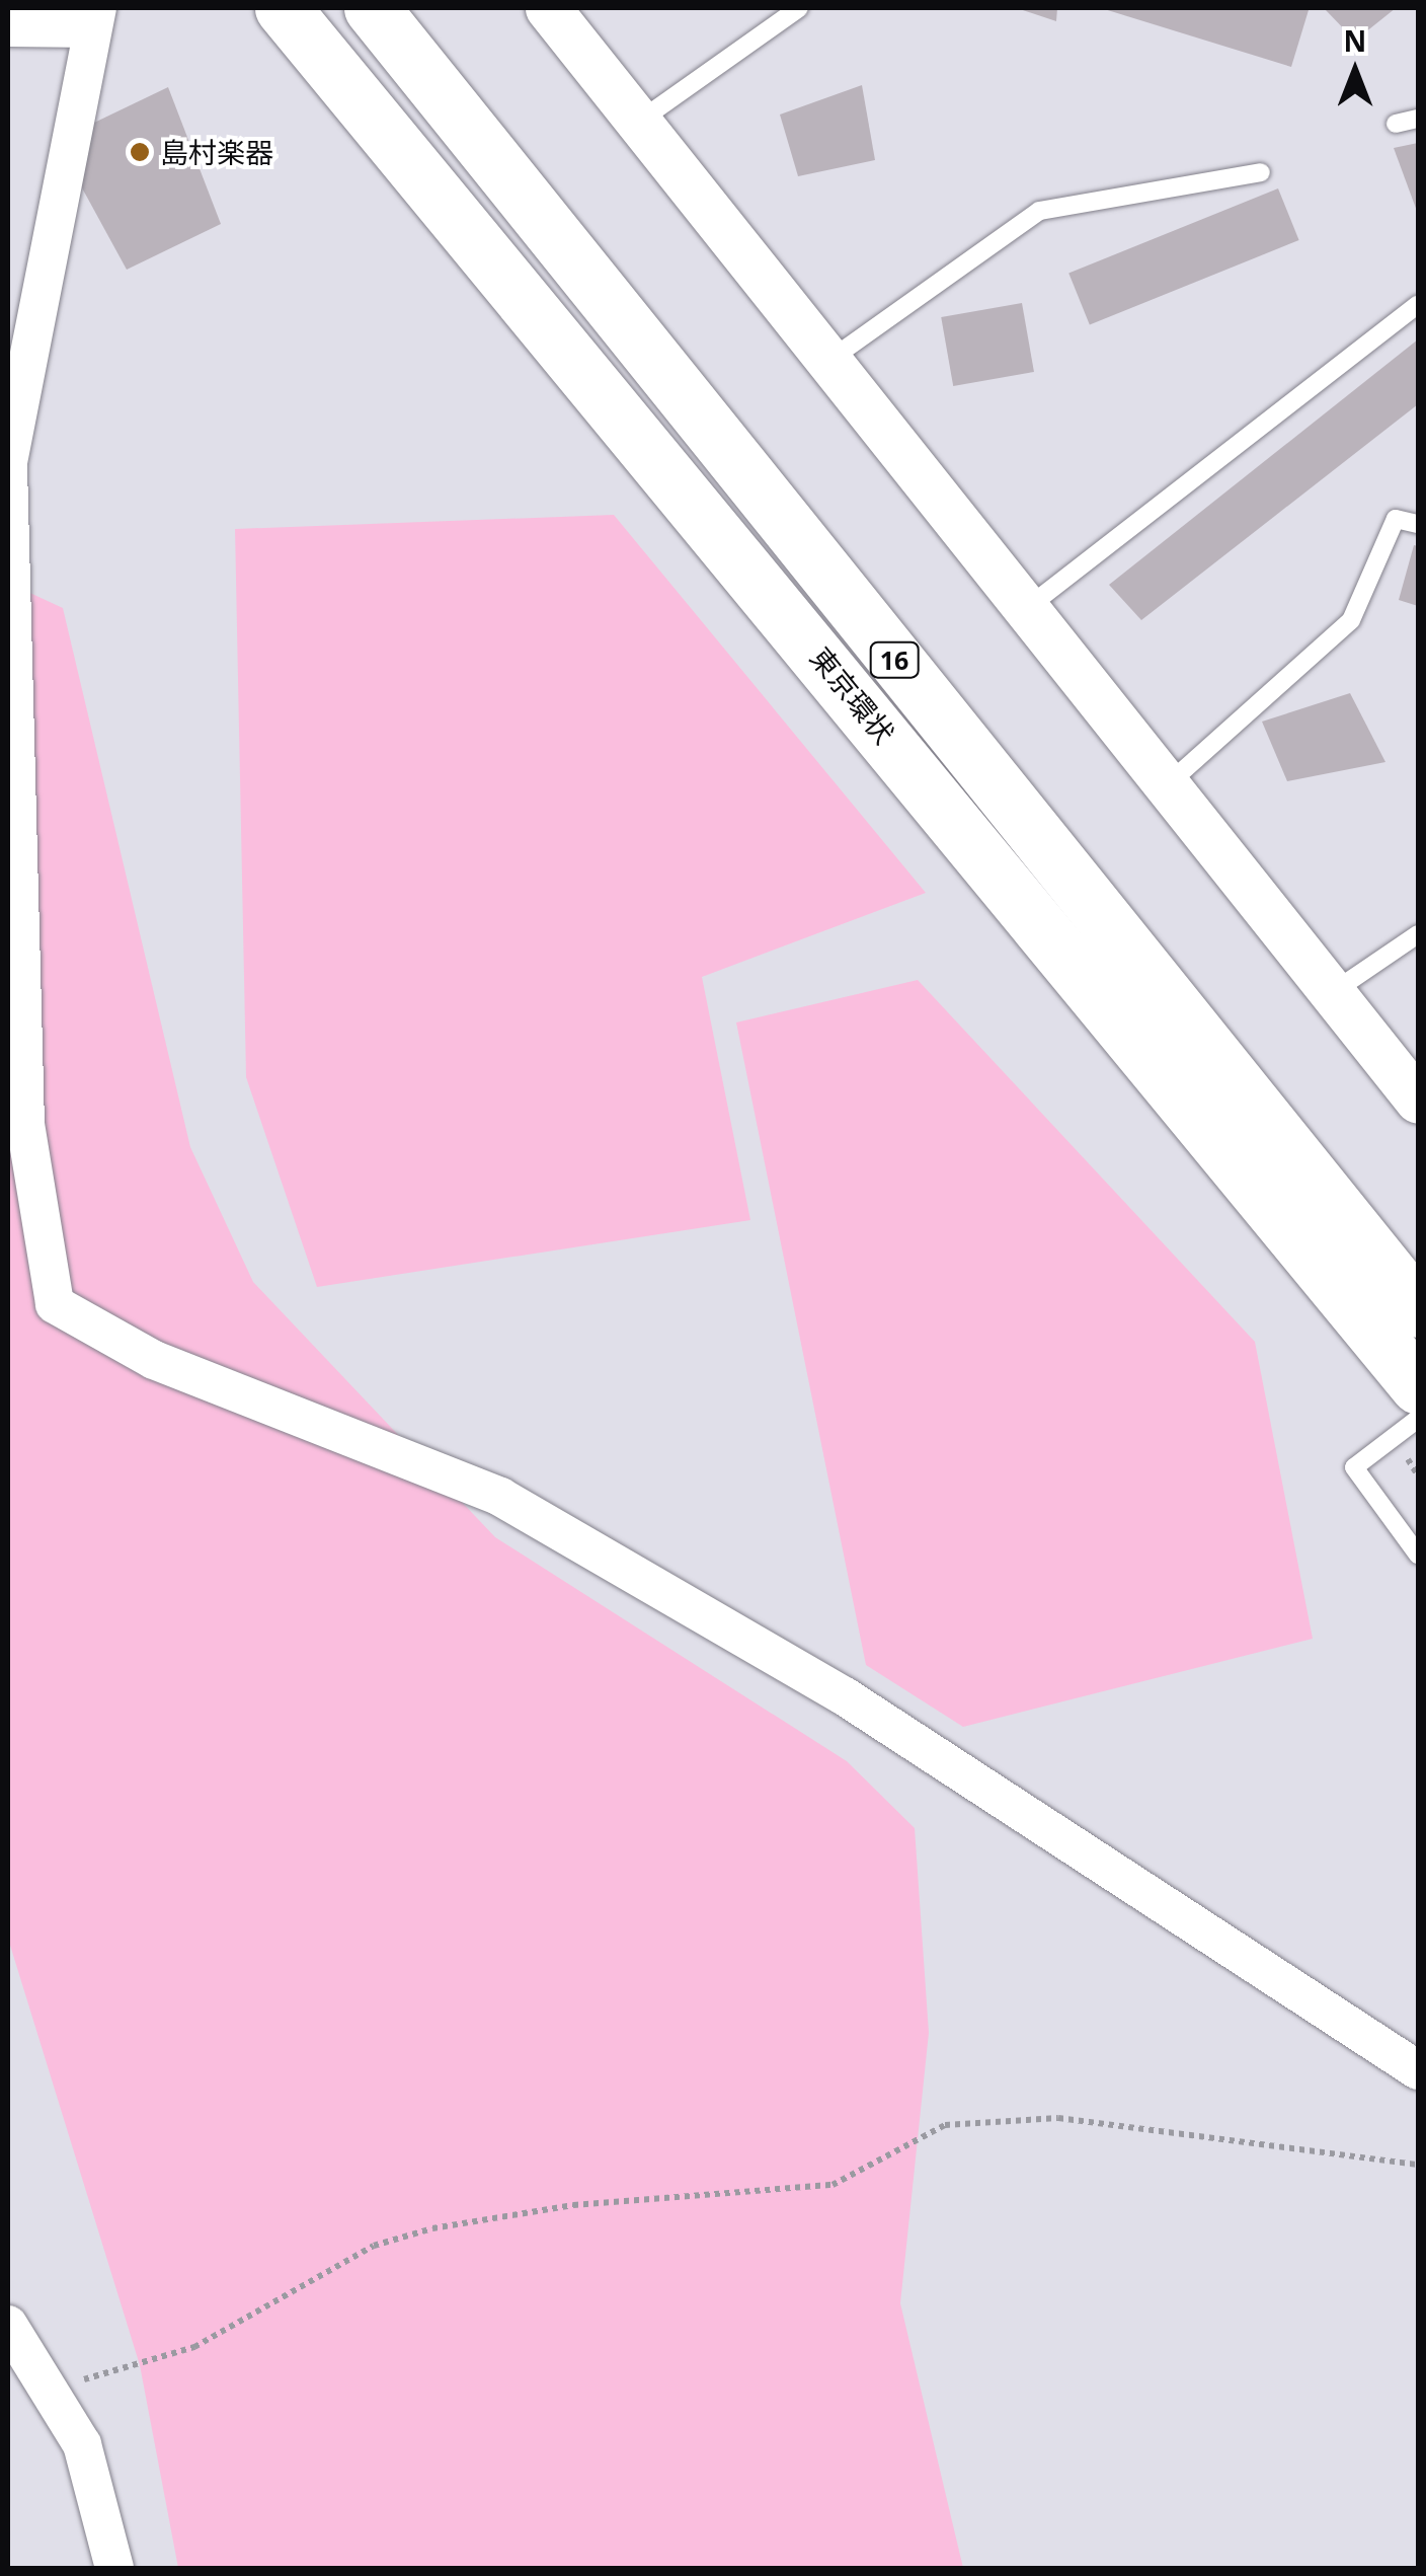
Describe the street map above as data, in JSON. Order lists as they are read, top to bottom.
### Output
{
  "streets": {
    "highway": ["16", "東京環状"]
  },
  "places": ["島村楽器"],
  "north": "top"
}
